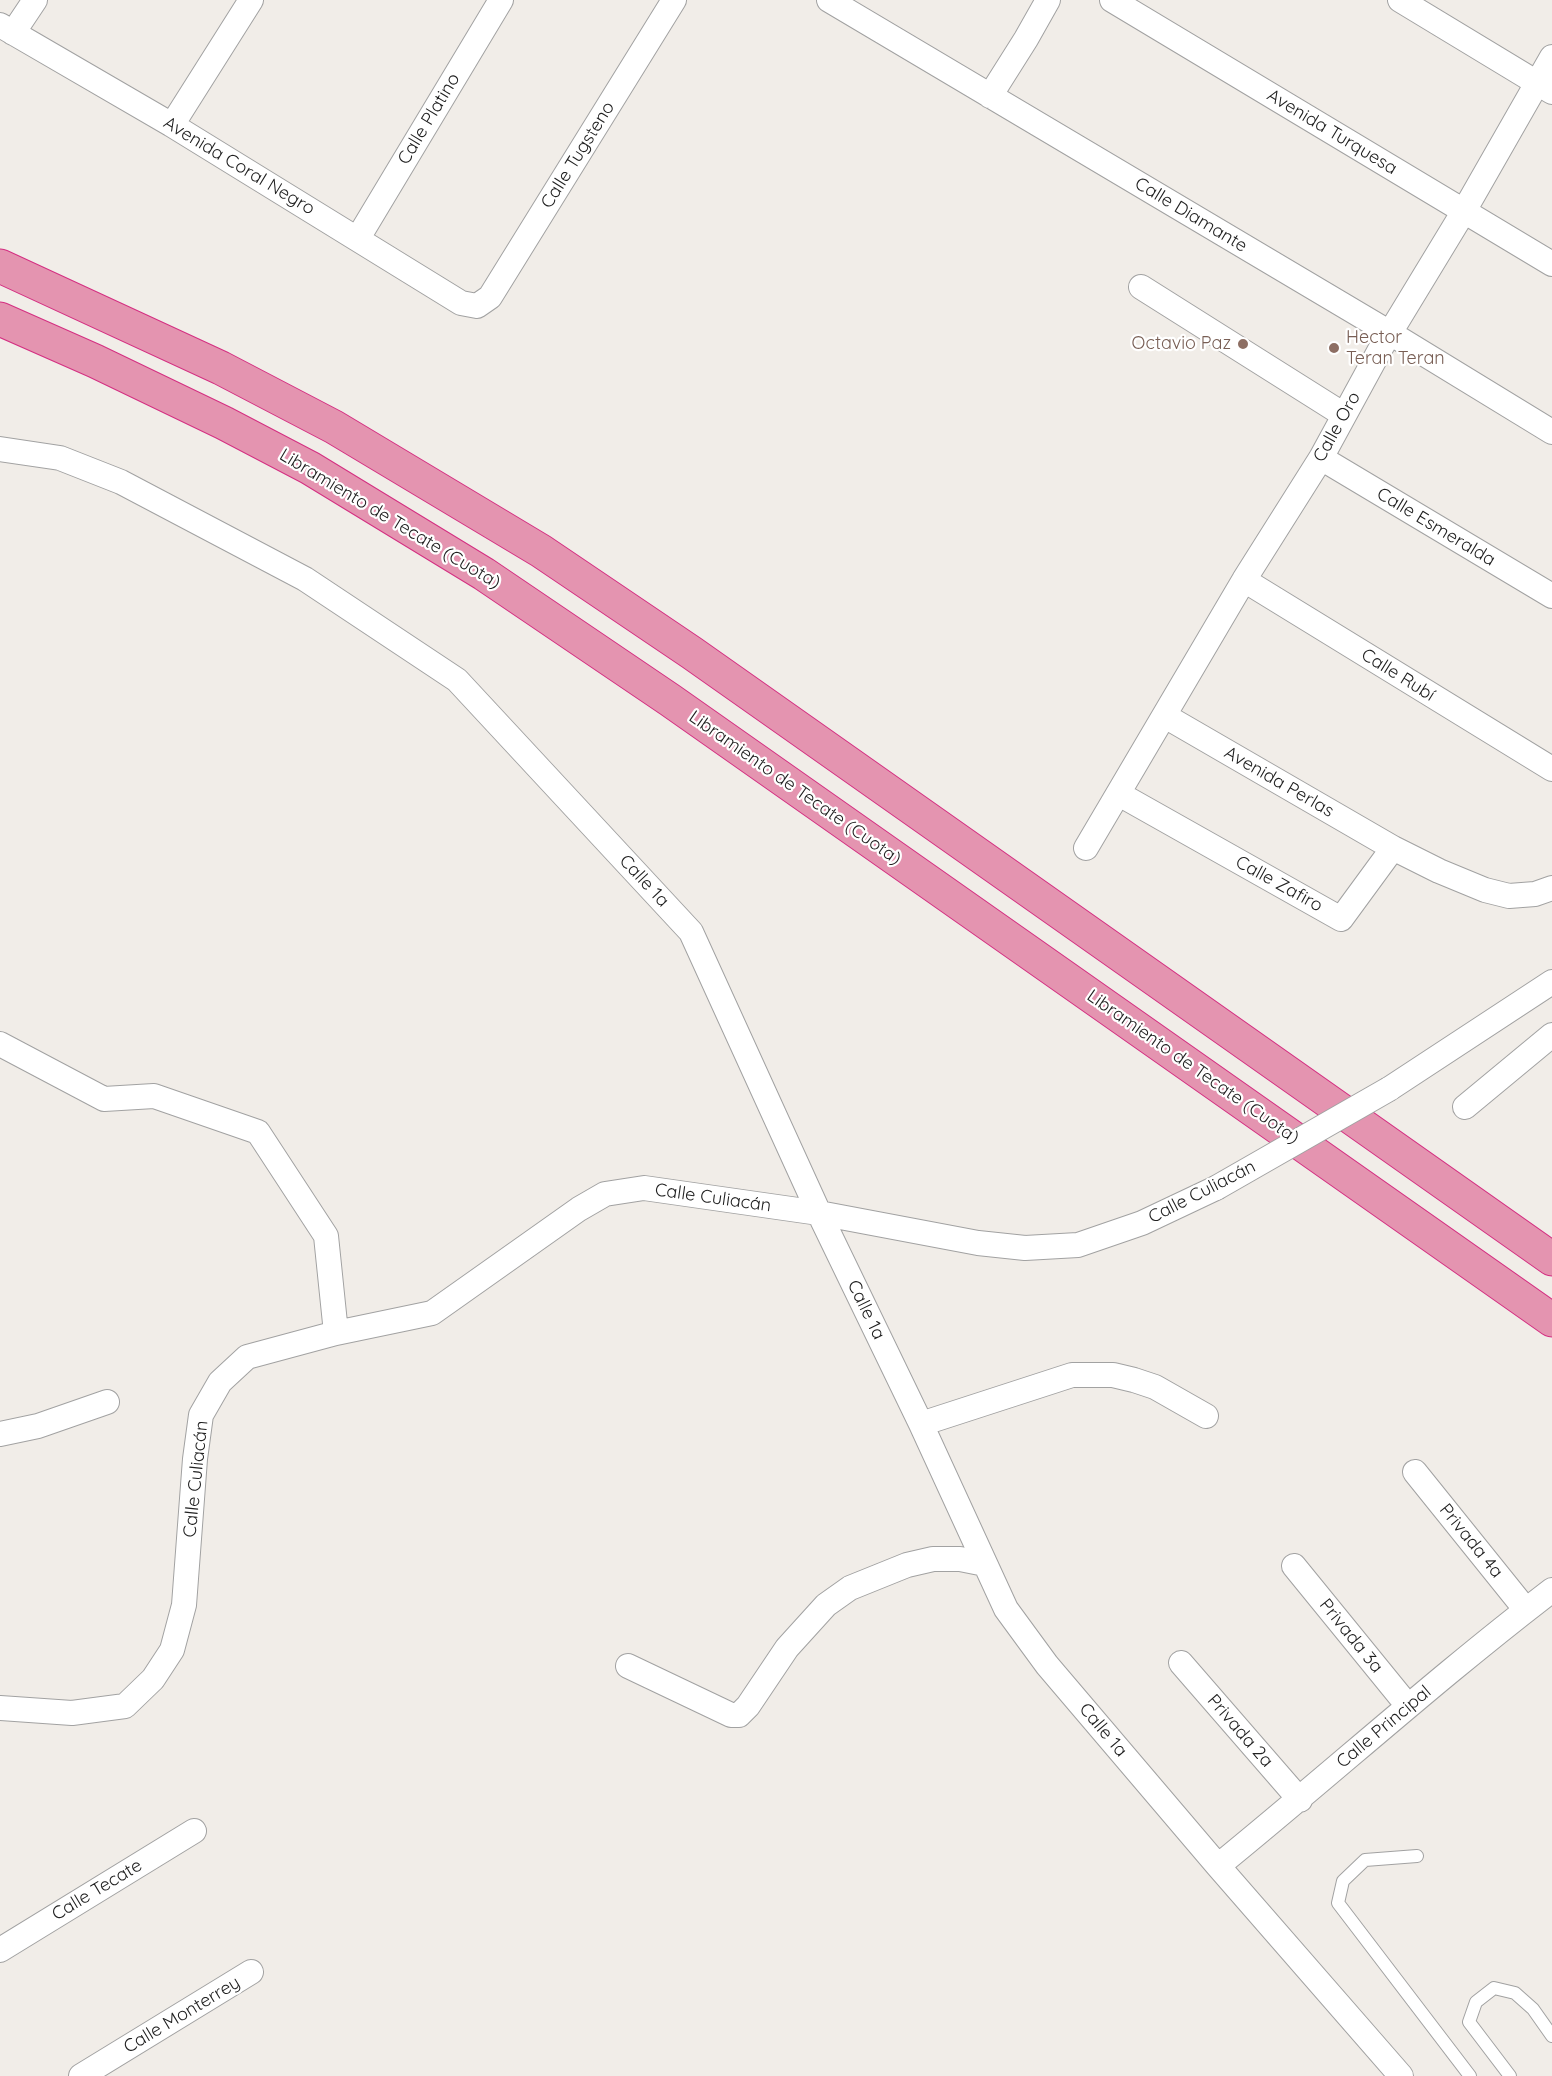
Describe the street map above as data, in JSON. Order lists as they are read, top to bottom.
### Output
{
  "streets": {
    "highway": ["Libramiento de Tecate (Cuota)"],
    "street": [
      "Calle Platino",
      "Avenida Turquesa",
      "Calle Tugsteno",
      "Avenida Coral Negro",
      "Calle Diamante",
      "Calle Oro",
      "Calle Esmeralda",
      "Calle Rubí",
      "Avenida Perlas",
      "Calle 1a",
      "Calle Zafiro",
      "Calle Culiacán",
      "Privada 4a",
      "Privada 3a",
      "Calle Principal",
      "Privada 2a",
      "Calle Tecate",
      "Calle Monterrey"
    ]
  },
  "crossings": [
    ["Calle Platino", "Avenida Coral Negro"],
    ["Avenida Turquesa", "Calle Oro"],
    ["Calle Tugsteno", "Avenida Coral Negro"],
    ["Calle Diamante", "Calle Oro"],
    ["Calle Oro", "Calle Esmeralda"],
    ["Calle Oro", "Calle Rubí"],
    ["Calle Oro", "Avenida Perlas"],
    ["Calle Oro", "Calle Zafiro"],
    ["Avenida Perlas", "Calle Zafiro"],
    ["Calle 1a", "Calle Culiacán"],
    ["Calle 1a", "Calle Principal"],
    ["Privada 4a", "Calle Principal"],
    ["Privada 3a", "Calle Principal"],
    ["Calle Principal", "Privada 2a"]
  ],
  "places": ["Octavio Paz", "Hector Teran Teran"]
}
